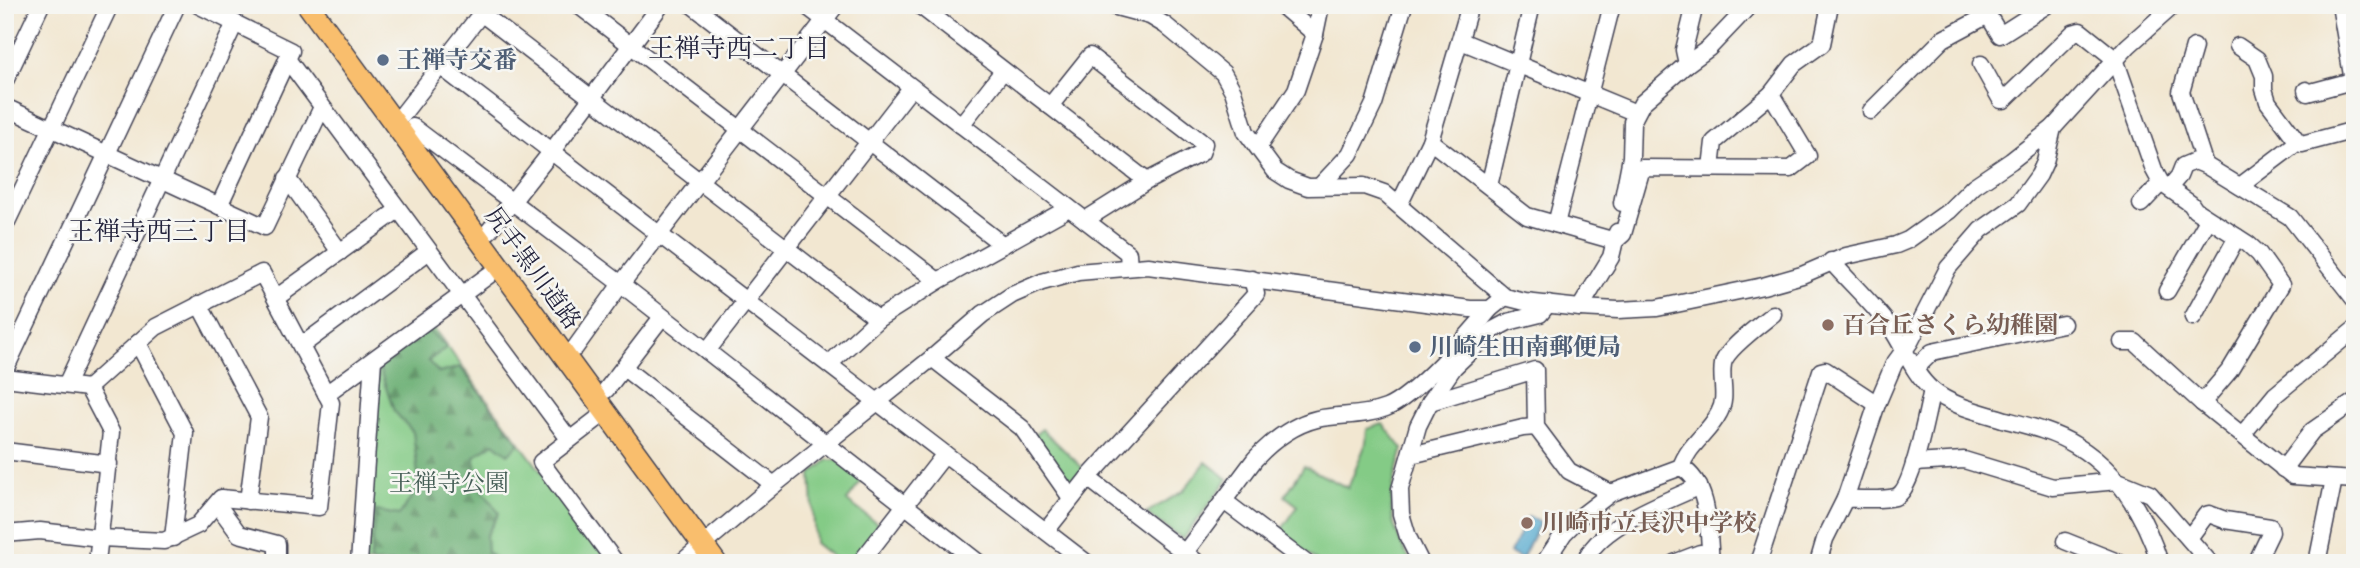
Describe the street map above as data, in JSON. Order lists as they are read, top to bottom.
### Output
{
  "streets": {
    "main road": ["尻手黒川道路"]
  },
  "districts": ["王禅寺西二丁目", "王禅寺西三丁目"],
  "parks": ["王禅寺公園"],
  "places": [
    "王禅寺交番",
    "百合丘さくら幼稚園",
    "川崎生田南郵便局",
    "川崎市立長沢中学校"
  ]
}
